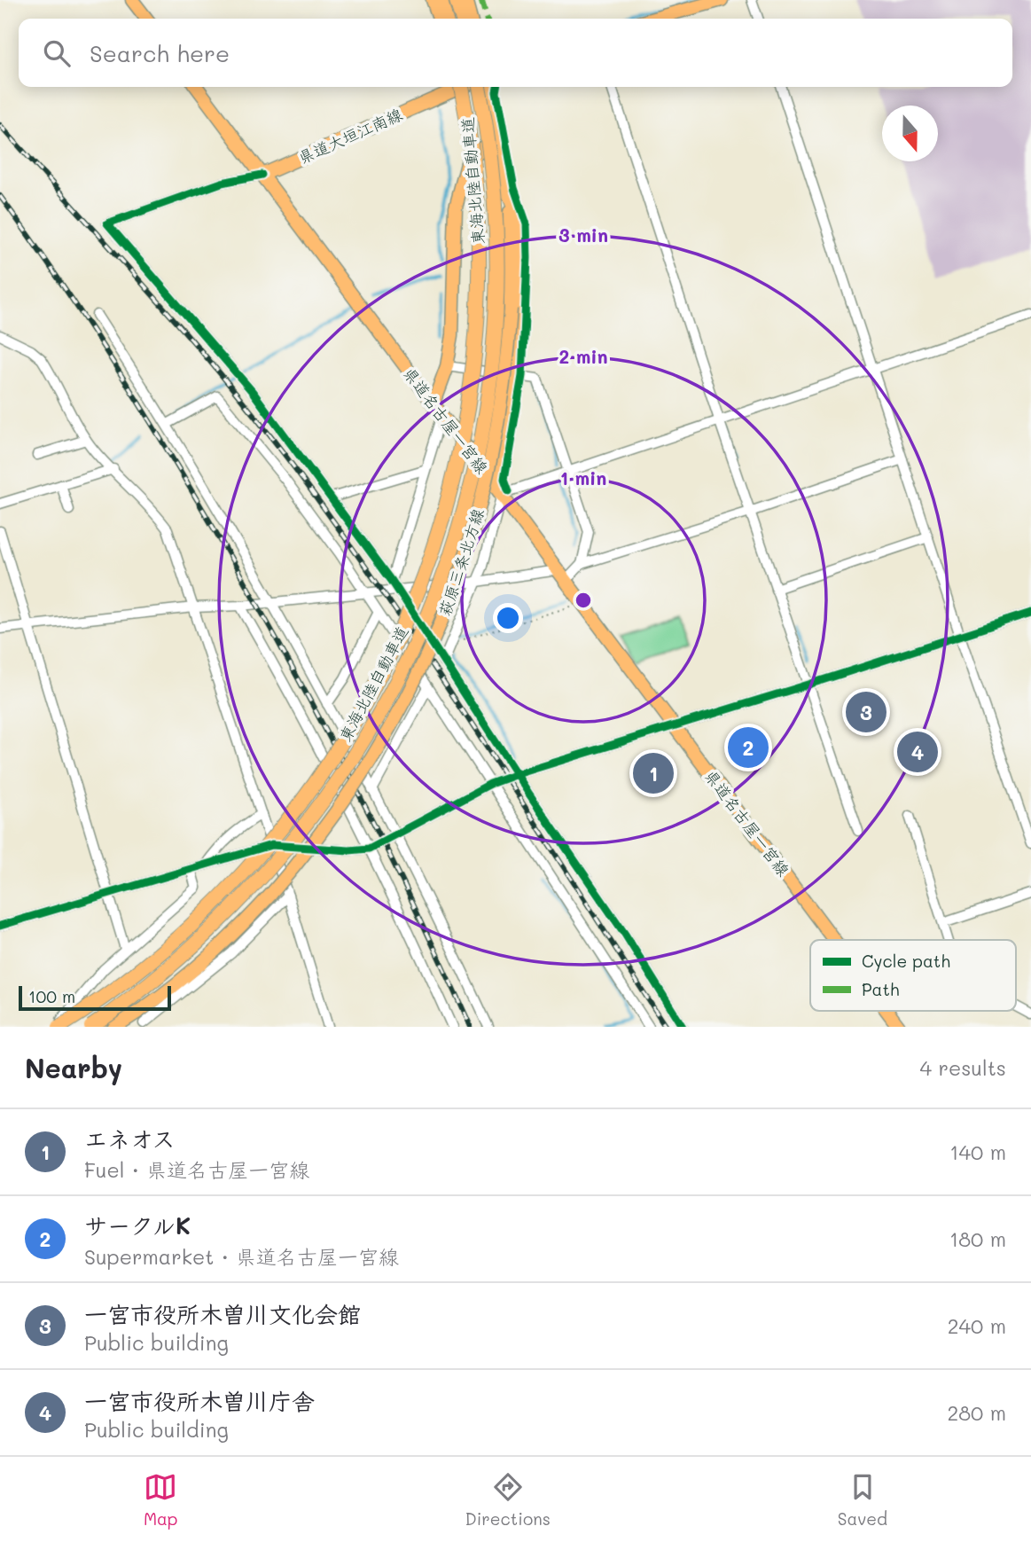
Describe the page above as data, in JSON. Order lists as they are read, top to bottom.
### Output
{
  "streets": {
    "highway": ["東海北陸自動車道"],
    "main road": ["県道大垣江南線", "県道名古屋一宮線", "萩原三条北方線"]
  },
  "crossings": [
    ["県道大垣江南線", "県道名古屋一宮線"]
  ],
  "legend": ["Cycle path", "Path"],
  "scale_bar": "100 m",
  "north": "bottom",
  "page": {
    "search": "Search here",
    "pins": [
      "3",
      "2",
      "4",
      "1"
    ],
    "scale": "100 m",
    "heading": ["Nearby", "4 results"],
    "list": [
      {
        "mark": "1",
        "name": "エネオス",
        "note": "Fuel · 県道名古屋一宮線",
        "value": "140 m"
      },
      {
        "mark": "2",
        "name": "サークルK",
        "note": "Supermarket · 県道名古屋一宮線",
        "value": "180 m"
      },
      {
        "mark": "3",
        "name": "一宮市役所木曽川文化会館",
        "note": "Public building",
        "value": "240 m"
      },
      {
        "mark": "4",
        "name": "一宮市役所木曽川庁舎",
        "note": "Public building",
        "value": "280 m"
      }
    ],
    "nav": ["Map", "Directions", "Saved"]
  },
  "rings": ["3 min", "2 min", "1 min"]
}
